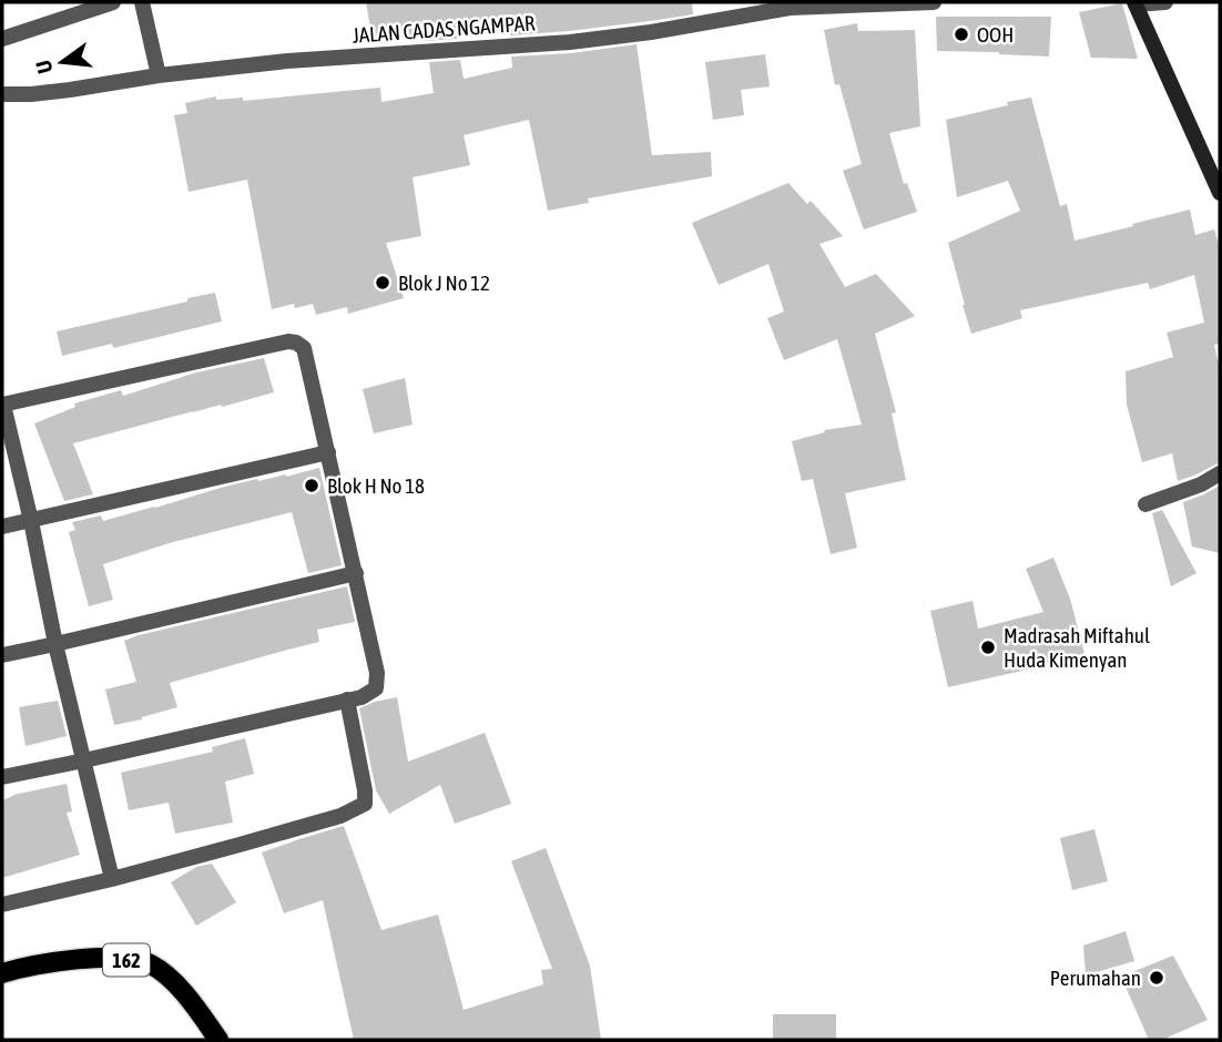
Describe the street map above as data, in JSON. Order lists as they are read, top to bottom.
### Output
{
  "streets": {
    "main road": ["162"],
    "street": ["JALAN CADAS NGAMPAR"]
  },
  "places": [
    "OOH",
    "Blok J No 12",
    "Blok H No 18",
    "Madrasah Miftahul Huda Kimenyan",
    "Perumahan"
  ],
  "north": "left"
}
